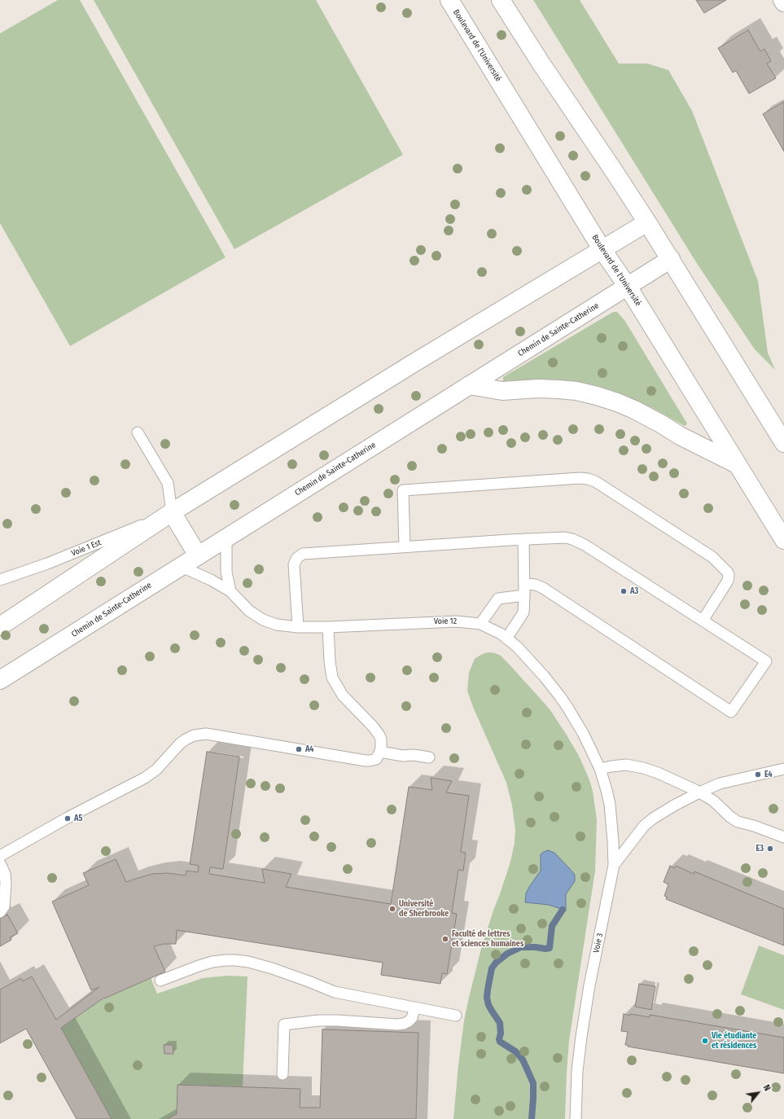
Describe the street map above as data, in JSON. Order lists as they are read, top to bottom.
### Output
{
  "streets": {
    "main road": ["Boulevard de l'Université", "Chemin de Sainte-Catherine"],
    "lane": ["Voie 1 Est", "Voie 12", "Voie 3"]
  },
  "crossings": [
    ["Boulevard de l'Université", "Chemin de Sainte-Catherine"],
    ["Chemin de Sainte-Catherine", "Voie 12"],
    ["Voie 12", "Voie 3"]
  ],
  "places": [
    "A3",
    "A4",
    "E4",
    "A5",
    "E3",
    "Université de Sherbrooke",
    "Faculté de lettres et sciences humaines",
    "Vie étudiante et résidences"
  ],
  "north": "top right"
}
